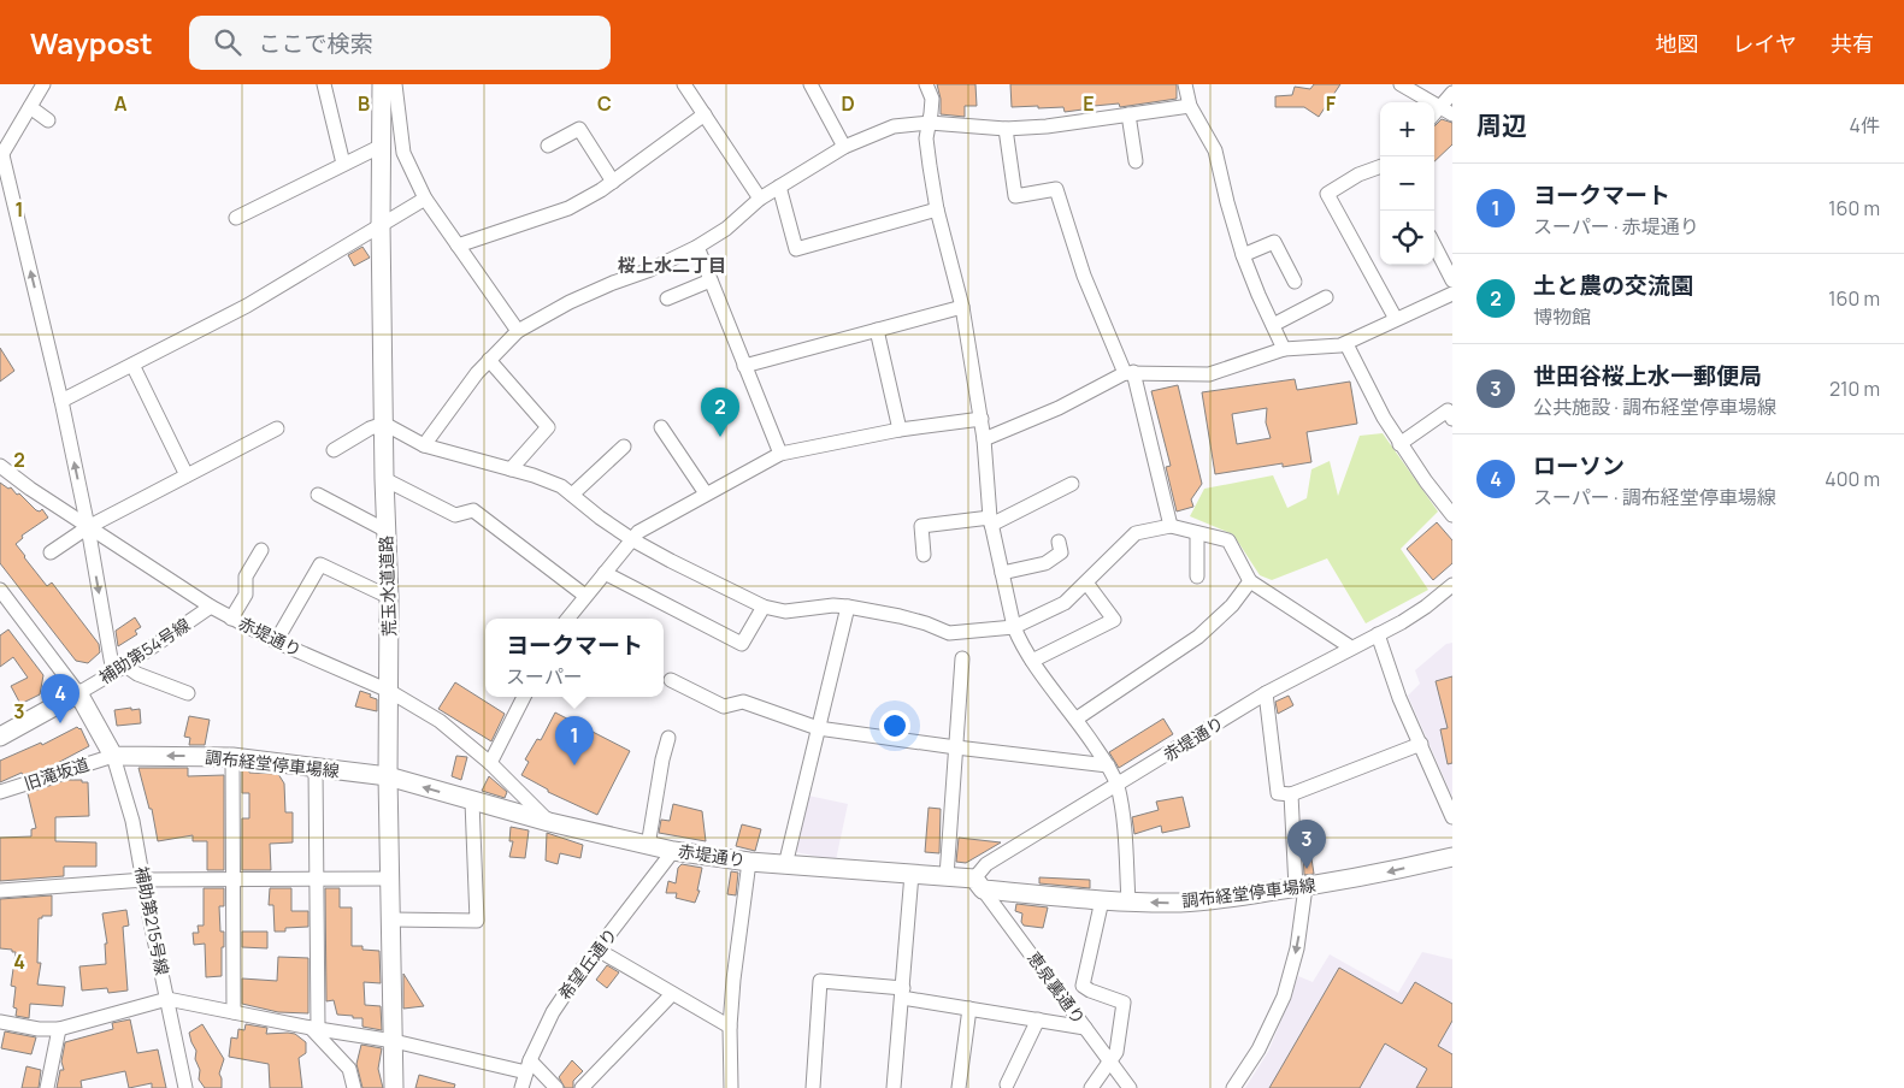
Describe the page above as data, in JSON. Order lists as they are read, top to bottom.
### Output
{
  "streets": {
    "main road": ["荒玉水道道路", "赤堤通り", "調布経堂停車場線"],
    "street": [
      "補助第54号線",
      "旧滝坂道",
      "補助第215号線",
      "希望丘通り",
      "恵泉裏通り"
    ]
  },
  "crossings": [
    ["荒玉水道道路", "赤堤通り"],
    ["荒玉水道道路", "調布経堂停車場線"],
    ["赤堤通り", "補助第54号線"],
    ["赤堤通り", "調布経堂停車場線"],
    ["赤堤通り", "希望丘通り"],
    ["赤堤通り", "恵泉裏通り"],
    ["調布経堂停車場線", "旧滝坂道"],
    ["調布経堂停車場線", "補助第215号線"],
    ["調布経堂停車場線", "恵泉裏通り"],
    ["旧滝坂道", "補助第215号線"]
  ],
  "one_way": ["調布経堂停車場線"],
  "districts": ["桜上水二丁目"],
  "page": {
    "header": "Waypost",
    "search": "ここで検索",
    "nav": ["地図", "レイヤ", "共有"],
    "heading": ["周辺", "4件"],
    "map_buttons": ["+", "−"],
    "list": [
      {
        "mark": "1",
        "name": "ヨークマート",
        "note": "スーパー · 赤堤通り",
        "value": "160 m"
      },
      {
        "mark": "2",
        "name": "土と農の交流園",
        "note": "博物館",
        "value": "160 m"
      },
      {
        "mark": "3",
        "name": "世田谷桜上水一郵便局",
        "note": "公共施設 · 調布経堂停車場線",
        "value": "210 m"
      },
      {
        "mark": "4",
        "name": "ローソン",
        "note": "スーパー · 調布経堂停車場線",
        "value": "400 m"
      }
    ],
    "pins": [
      "2",
      "4",
      "1",
      "3"
    ],
    "popup": ["ヨークマート", "スーパー"]
  },
  "grid": {
    "columns": [
      "A",
      "B",
      "C",
      "D",
      "E",
      "F"
    ],
    "rows": [
      "1",
      "2",
      "3",
      "4"
    ]
  }
}
